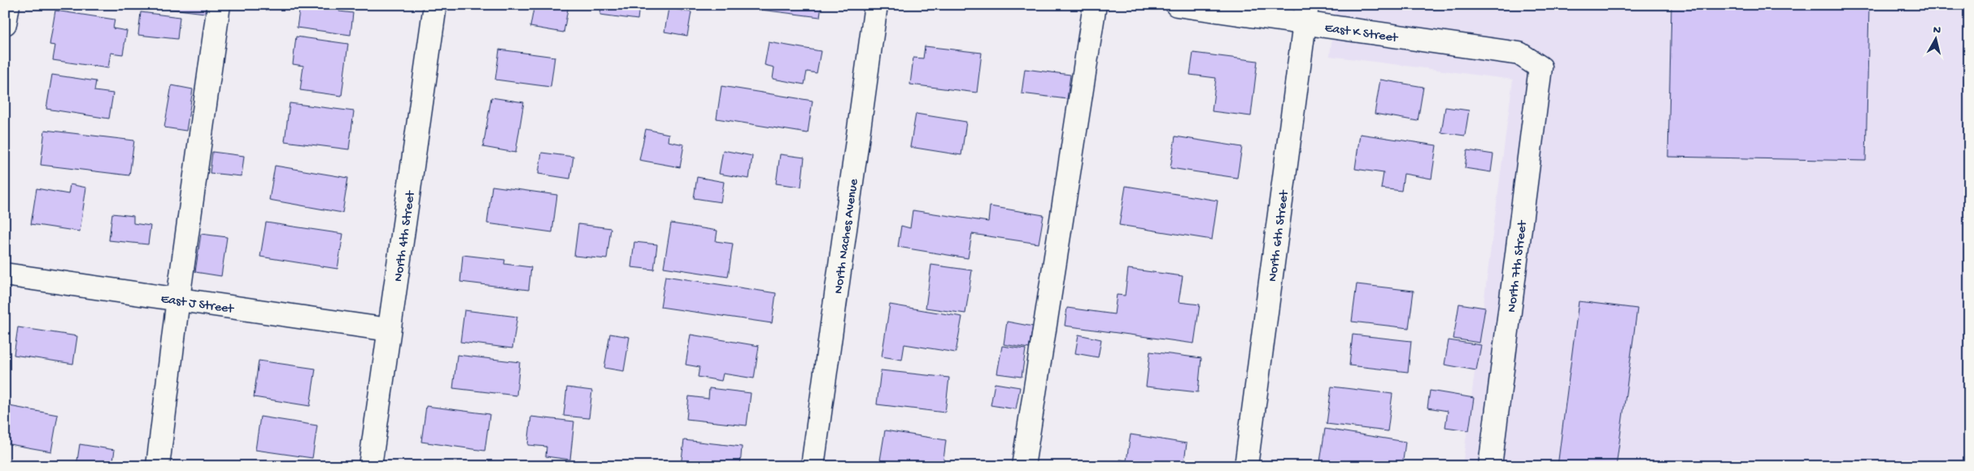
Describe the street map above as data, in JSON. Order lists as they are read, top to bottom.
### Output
{
  "streets": {
    "street": [
      "East K Street",
      "North 4th Street",
      "North Naches Avenue",
      "North 6th Street",
      "North 7th Street",
      "East J Street"
    ]
  },
  "crossings": [
    ["East K Street", "North 6th Street"],
    ["East K Street", "North 7th Street"],
    ["North 4th Street", "East J Street"]
  ],
  "north": "top"
}
